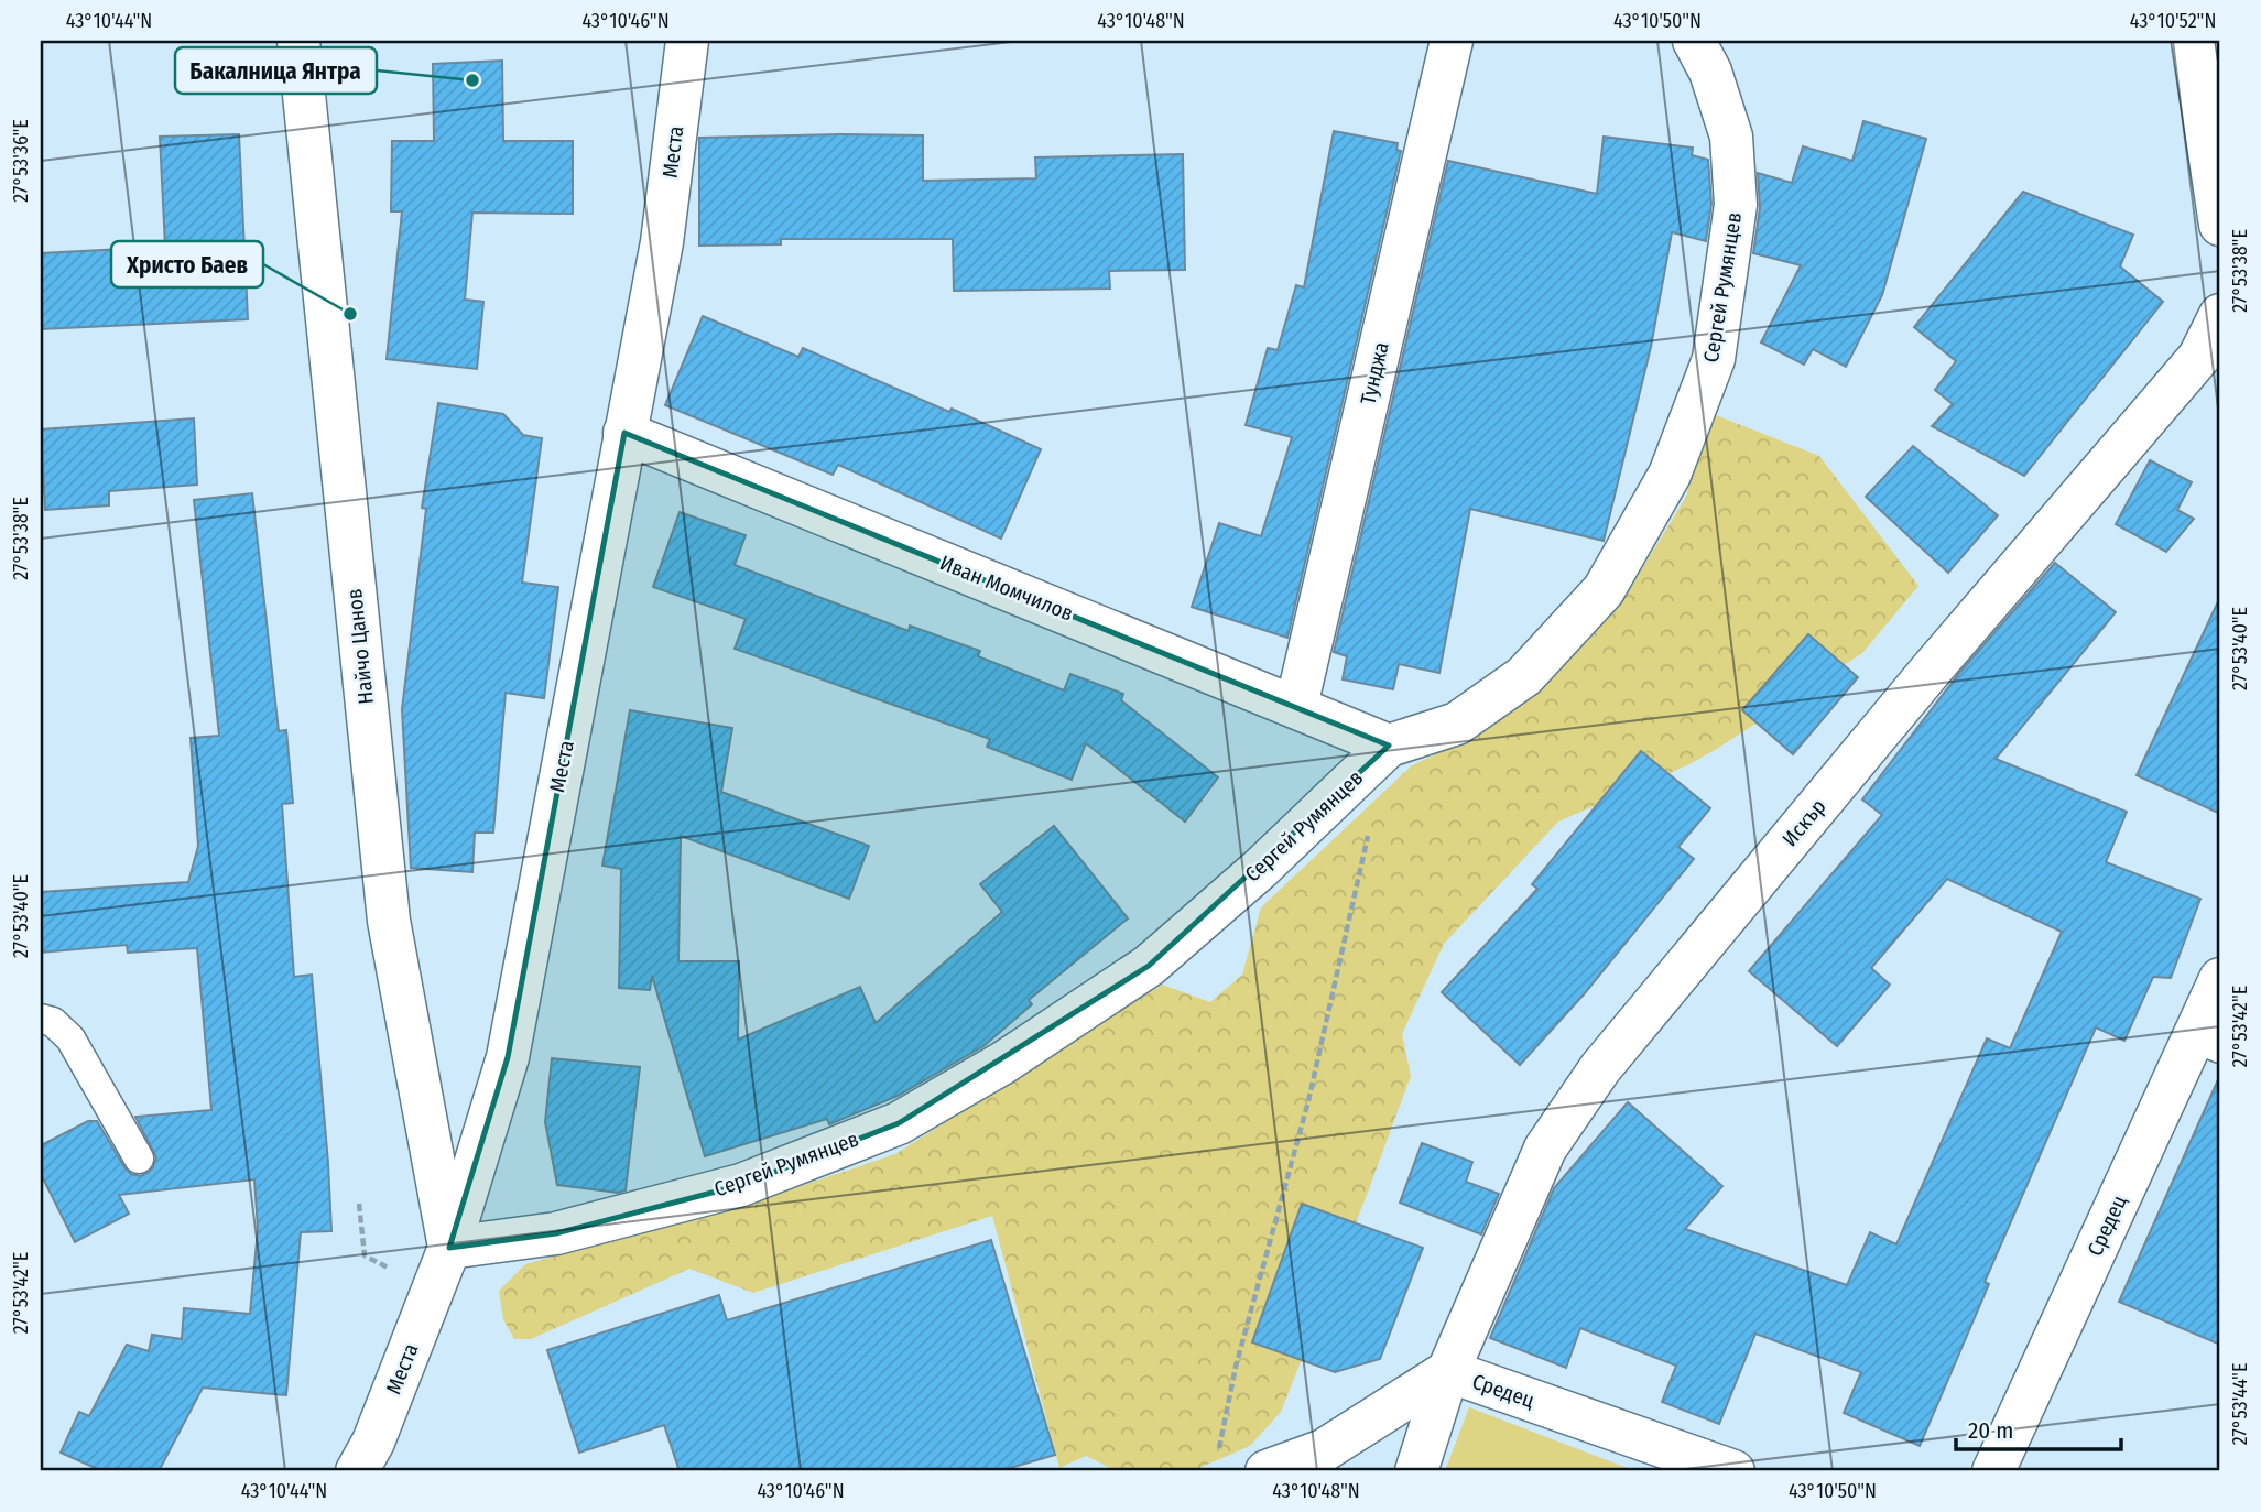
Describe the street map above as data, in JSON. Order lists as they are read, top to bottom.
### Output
{
  "streets": {
    "street": [
      "Места",
      "Сергей Румянцев",
      "Тунджа",
      "Иван Момчилов",
      "Найчо Цанов",
      "Искър",
      "Средец"
    ]
  },
  "crossings": [
    ["Места", "Сергей Румянцев"],
    ["Места", "Иван Момчилов"],
    ["Места", "Найчо Цанов"],
    ["Сергей Румянцев", "Иван Момчилов"],
    ["Сергей Румянцев", "Найчо Цанов"],
    ["Тунджа", "Иван Момчилов"],
    ["Искър", "Средец"]
  ],
  "places": ["Бакалница Янтра", "Христо Баев"],
  "scale_bar": "20 m",
  "coordinates": [
    "43°10'44\"N",
    "43°10'46\"N",
    "43°10'48\"N",
    "43°10'50\"N",
    "43°10'52\"N",
    "27°53'36\"E",
    "27°53'38\"E",
    "27°53'40\"E",
    "27°53'42\"E",
    "27°53'44\"E"
  ]
}
